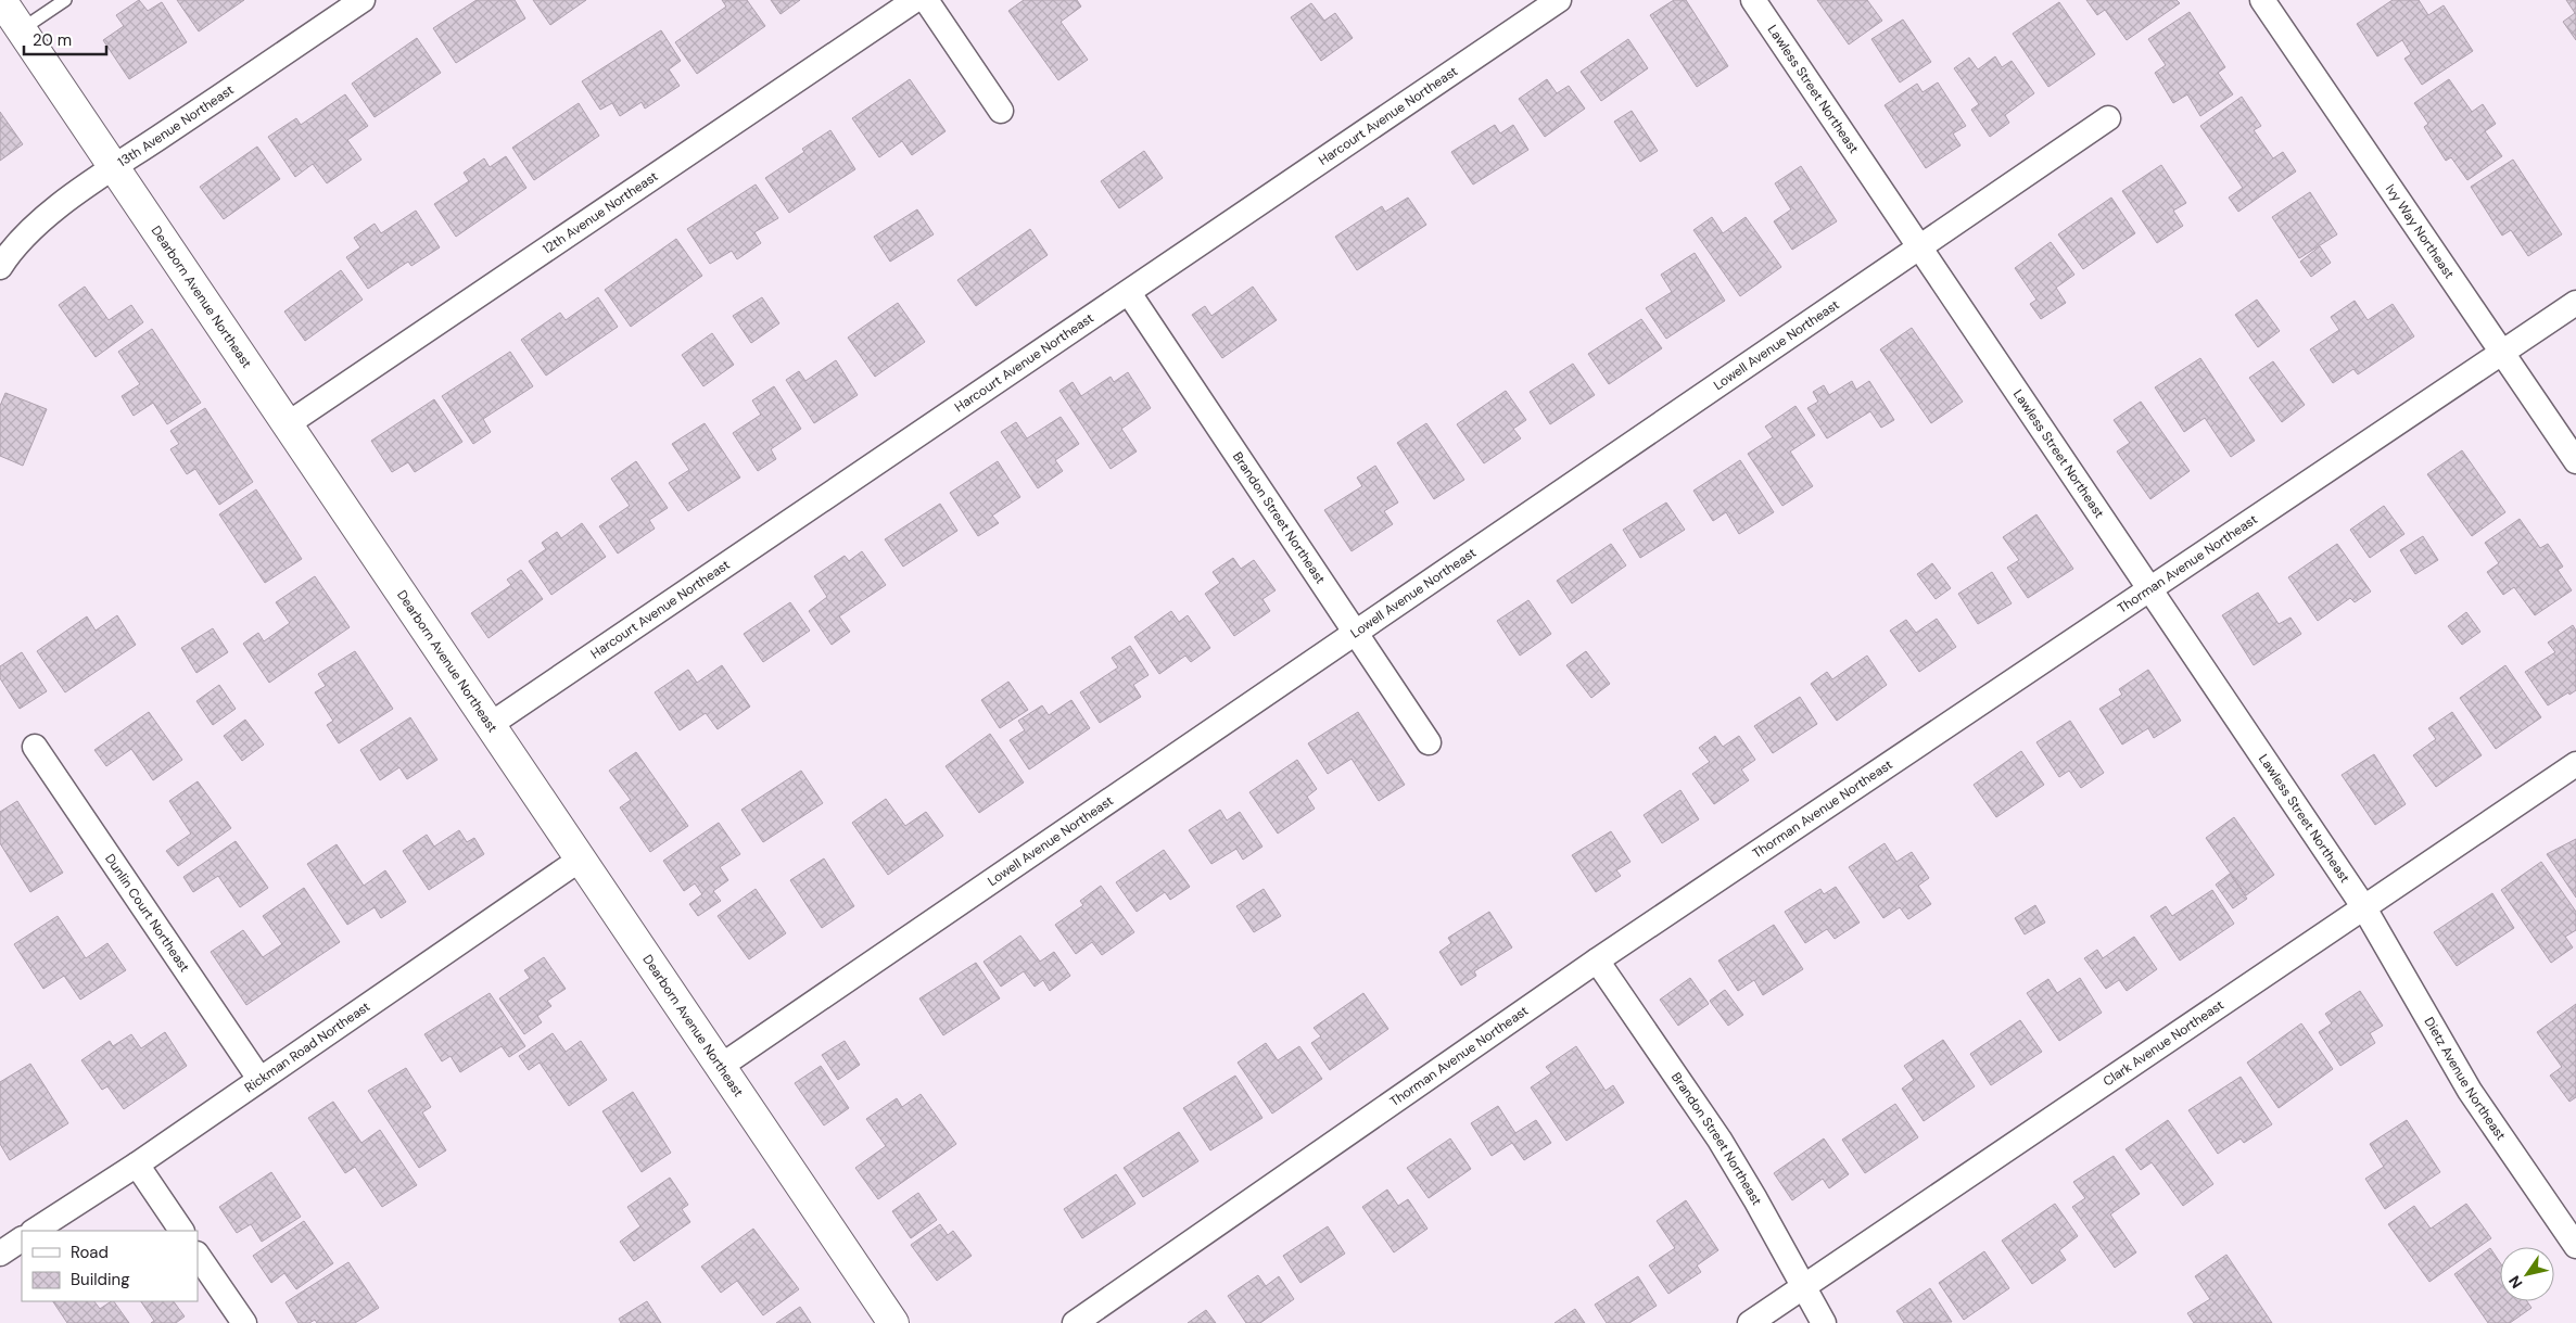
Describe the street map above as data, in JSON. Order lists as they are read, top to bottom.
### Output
{
  "streets": {
    "street": [
      "Lawless Street Northeast",
      "Harcourt Avenue Northeast",
      "13th Avenue Northeast",
      "12th Avenue Northeast",
      "Ivy Way Northeast",
      "Dearborn Avenue Northeast",
      "Lowell Avenue Northeast",
      "Brandon Street Northeast",
      "Thorman Avenue Northeast",
      "Dunlin Court Northeast",
      "Clark Avenue Northeast",
      "Rickman Road Northeast",
      "Dietz Avenue Northeast"
    ]
  },
  "crossings": [
    ["Lawless Street Northeast", "Lowell Avenue Northeast"],
    ["Lawless Street Northeast", "Thorman Avenue Northeast"],
    ["Lawless Street Northeast", "Clark Avenue Northeast"],
    ["Lawless Street Northeast", "Dietz Avenue Northeast"],
    ["Harcourt Avenue Northeast", "Dearborn Avenue Northeast"],
    ["Harcourt Avenue Northeast", "Brandon Street Northeast"],
    ["13th Avenue Northeast", "Dearborn Avenue Northeast"],
    ["12th Avenue Northeast", "Dearborn Avenue Northeast"],
    ["Ivy Way Northeast", "Thorman Avenue Northeast"],
    ["Dearborn Avenue Northeast", "Lowell Avenue Northeast"],
    ["Dearborn Avenue Northeast", "Rickman Road Northeast"],
    ["Lowell Avenue Northeast", "Brandon Street Northeast"],
    ["Brandon Street Northeast", "Thorman Avenue Northeast"],
    ["Brandon Street Northeast", "Clark Avenue Northeast"],
    ["Dunlin Court Northeast", "Rickman Road Northeast"],
    ["Clark Avenue Northeast", "Dietz Avenue Northeast"]
  ],
  "legend": ["Road", "Building"],
  "scale_bar": "20 m",
  "north": "bottom left"
}
